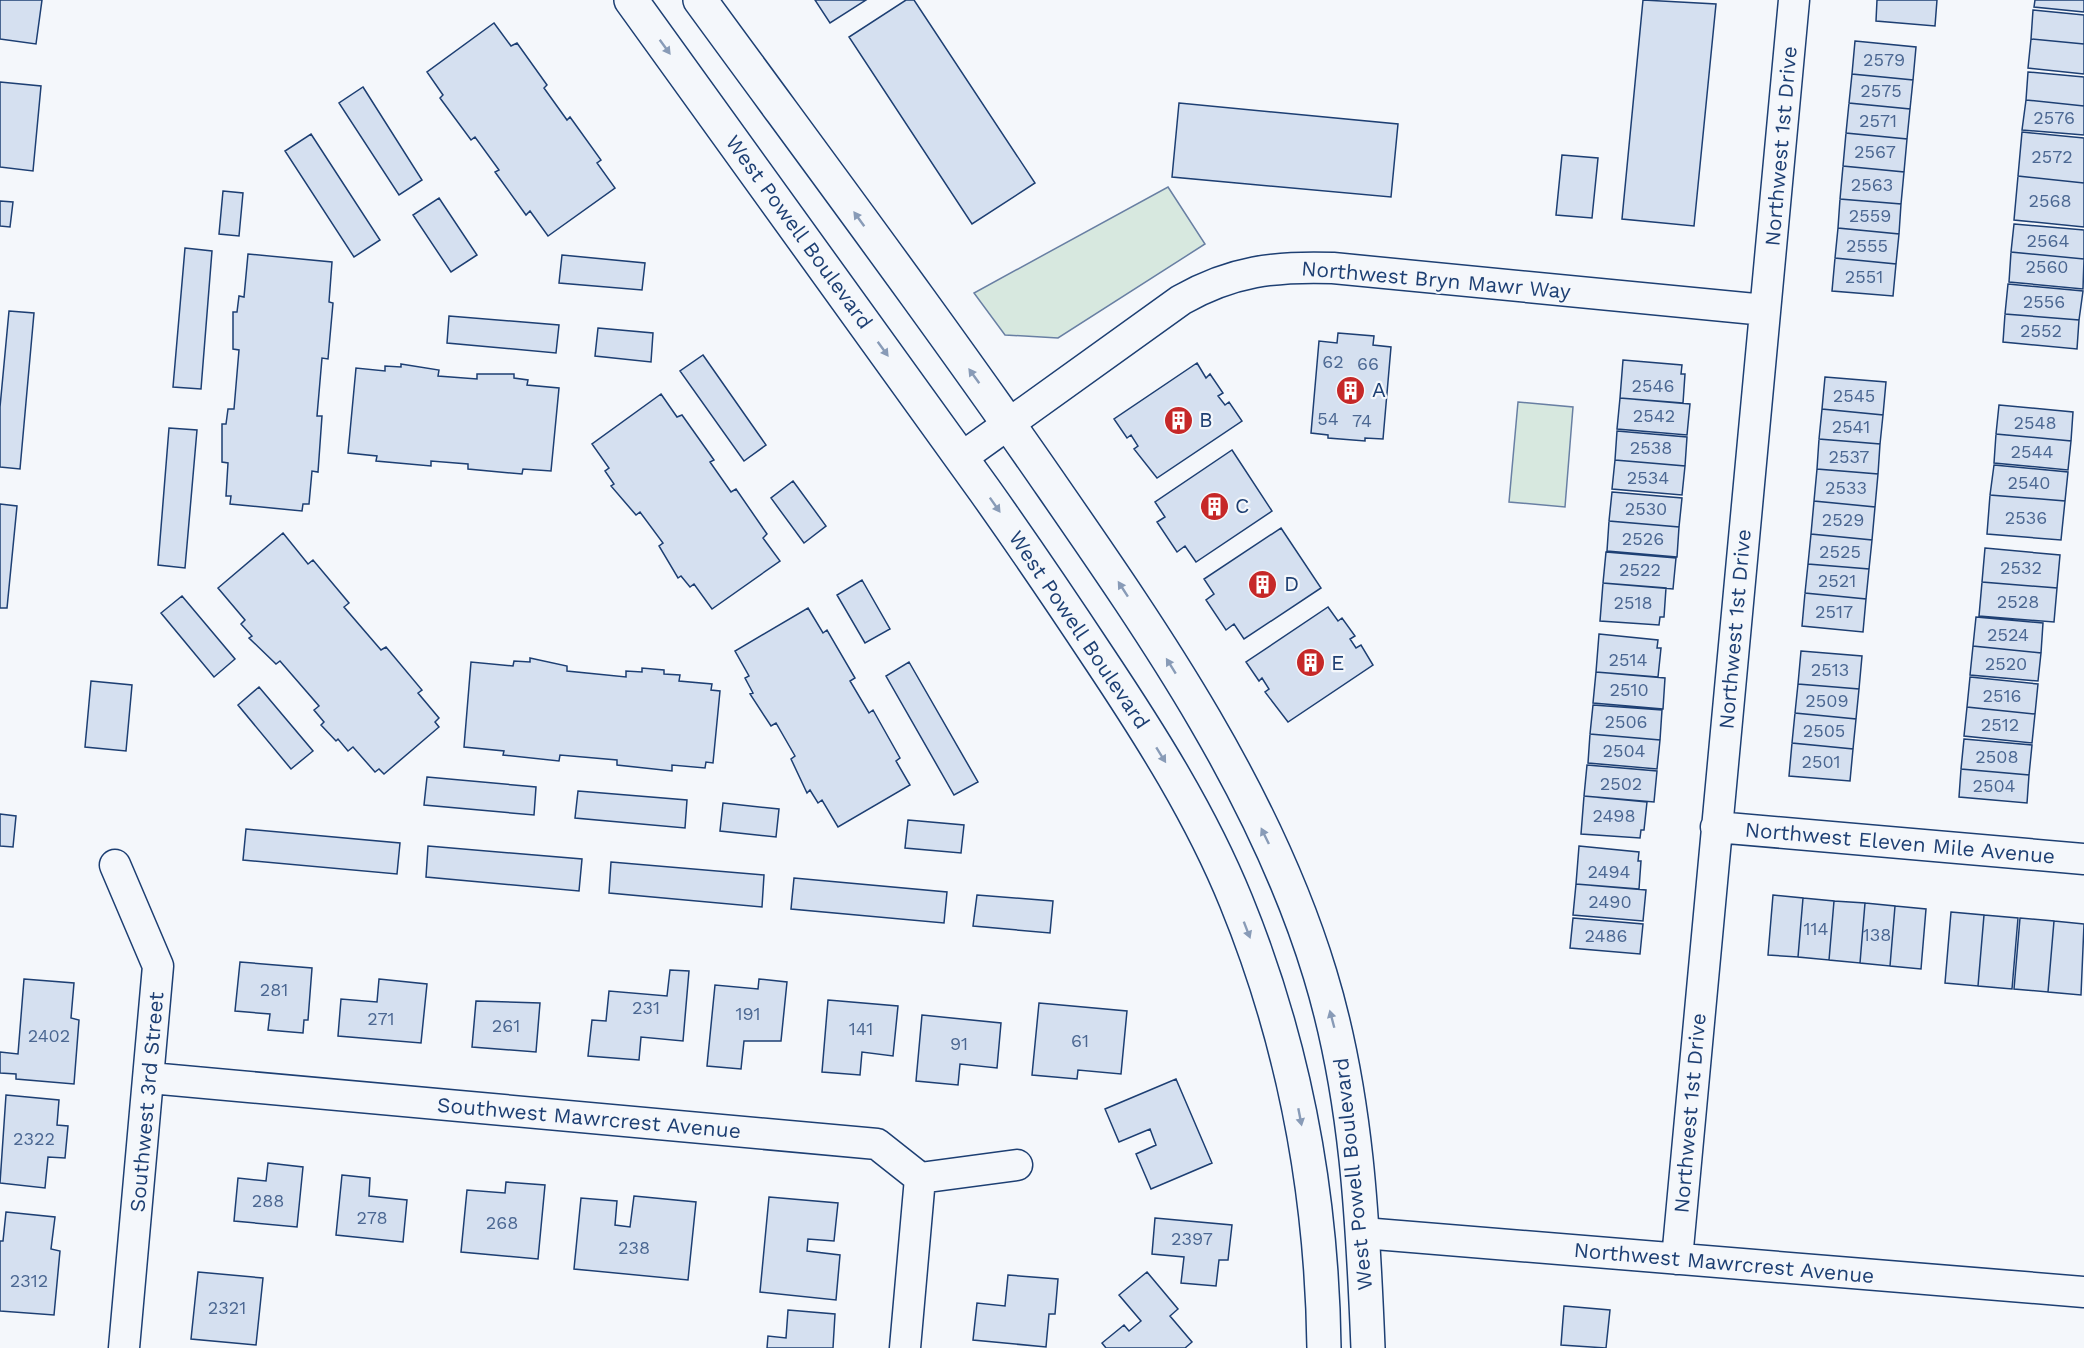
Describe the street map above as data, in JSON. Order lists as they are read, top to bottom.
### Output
{
  "streets": {
    "main road": ["West Powell Boulevard"],
    "street": [
      "Northwest 1st Drive",
      "Northwest Bryn Mawr Way",
      "Northwest Eleven Mile Avenue",
      "Southwest 3rd Street",
      "Southwest Mawrcrest Avenue",
      "Northwest Mawrcrest Avenue"
    ]
  },
  "crossings": [
    ["Northwest 1st Drive", "Northwest Bryn Mawr Way"],
    ["Northwest 1st Drive", "Northwest Eleven Mile Avenue"],
    ["Northwest 1st Drive", "Northwest Mawrcrest Avenue"],
    ["West Powell Boulevard", "Northwest Bryn Mawr Way"],
    ["West Powell Boulevard", "Northwest Mawrcrest Avenue"],
    ["Southwest 3rd Street", "Southwest Mawrcrest Avenue"]
  ],
  "places": {
    "building": [
      "A",
      "B",
      "C",
      "D",
      "E"
    ]
  },
  "house_numbers": [
    "2579",
    "2575",
    "2576",
    "2571",
    "2567",
    "2572",
    "2563",
    "2568",
    "2559",
    "2564",
    "2555",
    "2560",
    "2551",
    "2556",
    "2552",
    "62",
    "66",
    "2546",
    "2545",
    "2542",
    "54",
    "74",
    "2548",
    "2541",
    "2538",
    "2544",
    "2537",
    "2534",
    "2540",
    "2533",
    "2530",
    "2536",
    "2529",
    "2526",
    "2525",
    "2532",
    "2522",
    "2521",
    "2528",
    "2518",
    "2517",
    "2524",
    "2514",
    "2520",
    "2513",
    "2510",
    "2516",
    "2509",
    "2506",
    "2512",
    "2505",
    "2504",
    "2508",
    "2501",
    "2502",
    "2504",
    "2498",
    "2494",
    "2490",
    "114",
    "138",
    "2486",
    "281",
    "231",
    "191",
    "271",
    "261",
    "141",
    "2402",
    "61",
    "91",
    "2322",
    "288",
    "278",
    "268",
    "2397",
    "238",
    "2312",
    "2321"
  ]
}
